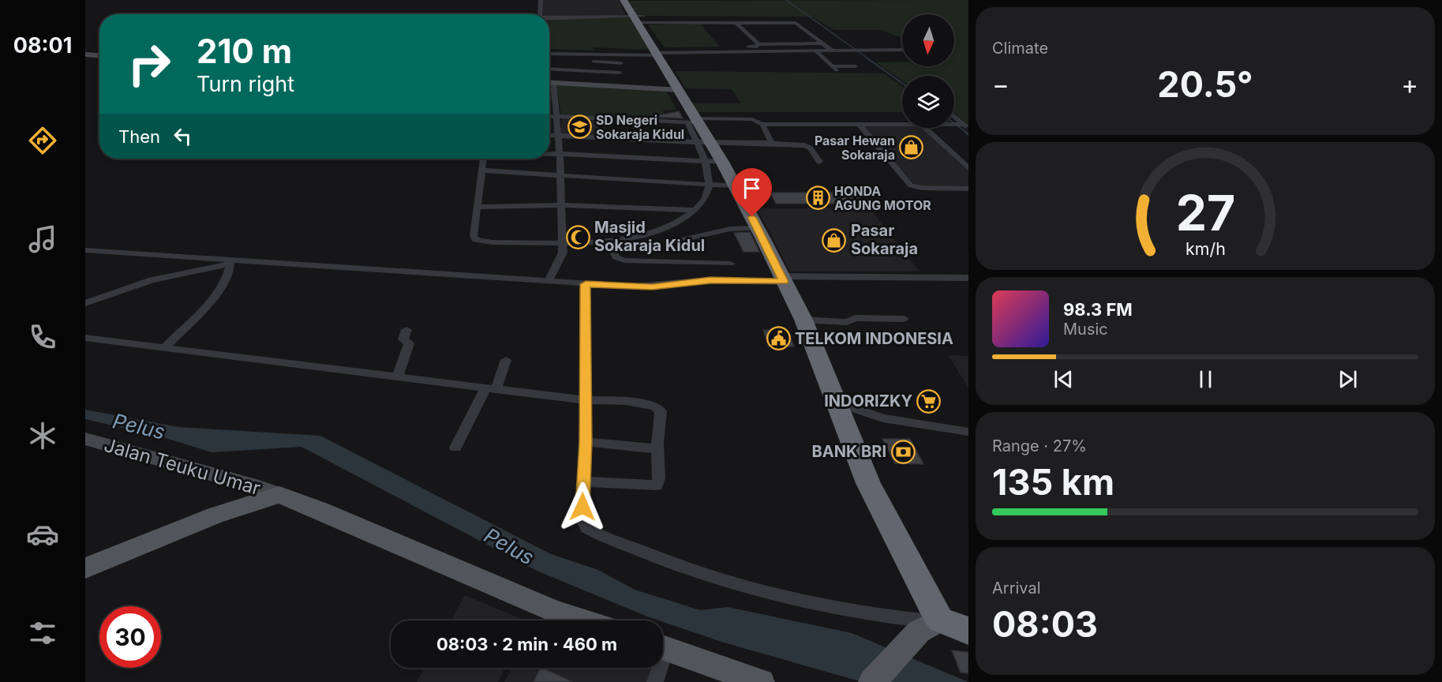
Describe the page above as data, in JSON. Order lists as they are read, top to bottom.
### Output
{
  "streets": {
    "street": ["Jalan Teuku Umar"]
  },
  "water": ["Pelus"],
  "places": {
    "school or university": ["SD Negeri Sokaraja Kidul"],
    "shop": ["Pasar Hewan Sokaraja", "Pasar Sokaraja"],
    "building": ["HONDA AGUNG MOTOR"],
    "mosque": ["Masjid Sokaraja Kidul"],
    "public building": ["TELKOM INDONESIA"],
    "supermarket": ["INDORIZKY"],
    "bank": ["BANK BRI"]
  },
  "north": "bottom",
  "page": {
    "tabs": "08:01",
    "tile": [
      "Climate",
      ["Range · 27%", "135 km"],
      ["Arrival", "08:03"]
    ],
    "turn": ["210 m", "Turn right"],
    "heat": ["−", "20.5°", "+"],
    "then": "Then",
    "song": ["98.3 FM", "Music"],
    "limit": "30",
    "trip": "08:03 · 2 min · 460 m",
    "gauge": ["27", "km/h"]
  }
}
